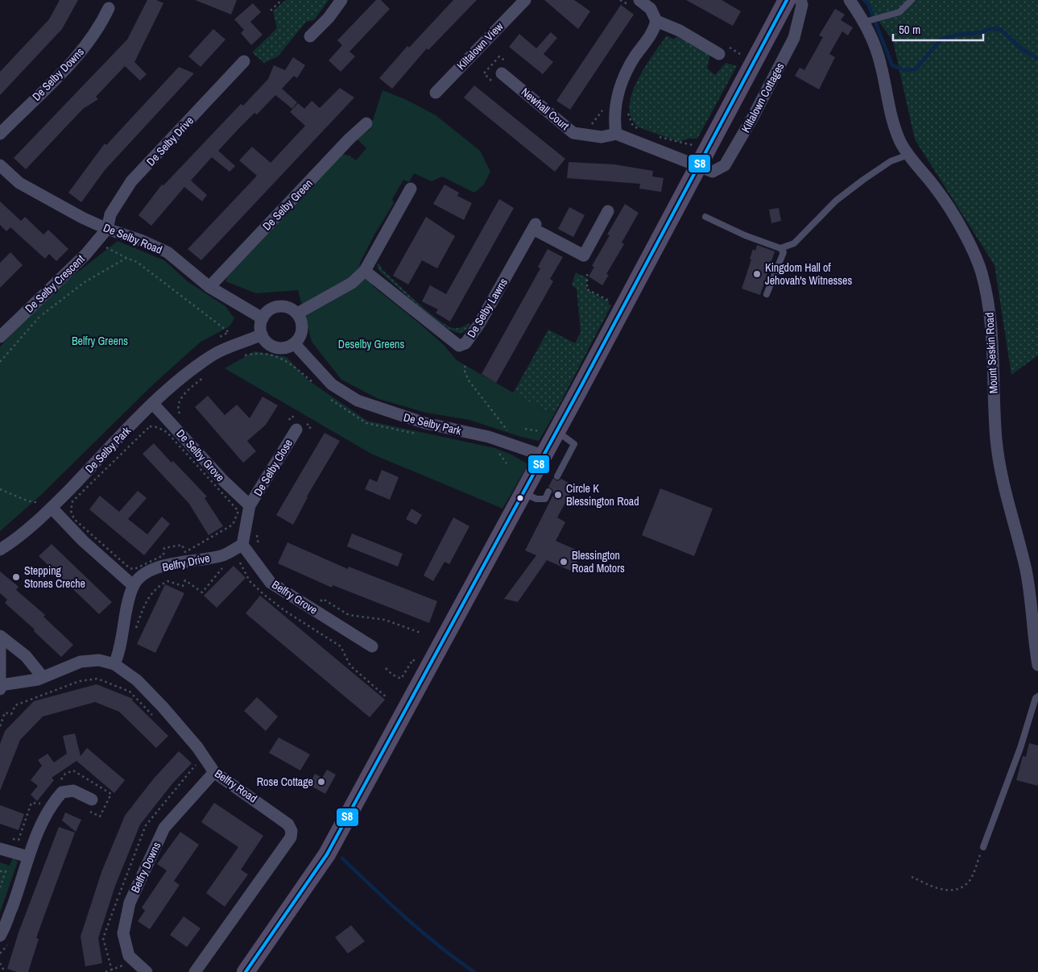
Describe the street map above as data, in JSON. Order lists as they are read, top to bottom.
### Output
{
  "streets": {
    "street": [
      "Kiltalown View",
      "De Selby Downs",
      "Kiltalown Cottages",
      "Newhall Court",
      "De Selby Drive",
      "De Selby Green",
      "De Selby Road",
      "De Selby Crescent",
      "De Selby Lawns",
      "Mount Seskin Road",
      "De Selby Park",
      "De Selby Grove",
      "De Selby Close",
      "Belfry Drive",
      "Belfry Grove",
      "Belfry Road",
      "Belfry Downs"
    ]
  },
  "crossings": [
    ["Kiltalown Cottages", "Newhall Court"],
    ["De Selby Drive", "De Selby Road"],
    ["De Selby Drive", "De Selby Crescent"],
    ["De Selby Green", "De Selby Road"],
    ["De Selby Road", "De Selby Crescent"],
    ["De Selby Road", "De Selby Park"],
    ["De Selby Park", "De Selby Grove"],
    ["De Selby Grove", "De Selby Close"],
    ["Belfry Drive", "Belfry Grove"],
    ["Belfry Road", "Belfry Downs"]
  ],
  "parks": ["Belfry Greens", "Deselby Greens"],
  "places": [
    "Kingdom Hall of Jehovah's Witnesses",
    "Circle K Blessington Road",
    "Blessington Road Motors",
    "Stepping Stones Creche",
    "Rose Cottage"
  ],
  "lines": ["transit line S8"],
  "scale_bar": "50 m"
}
